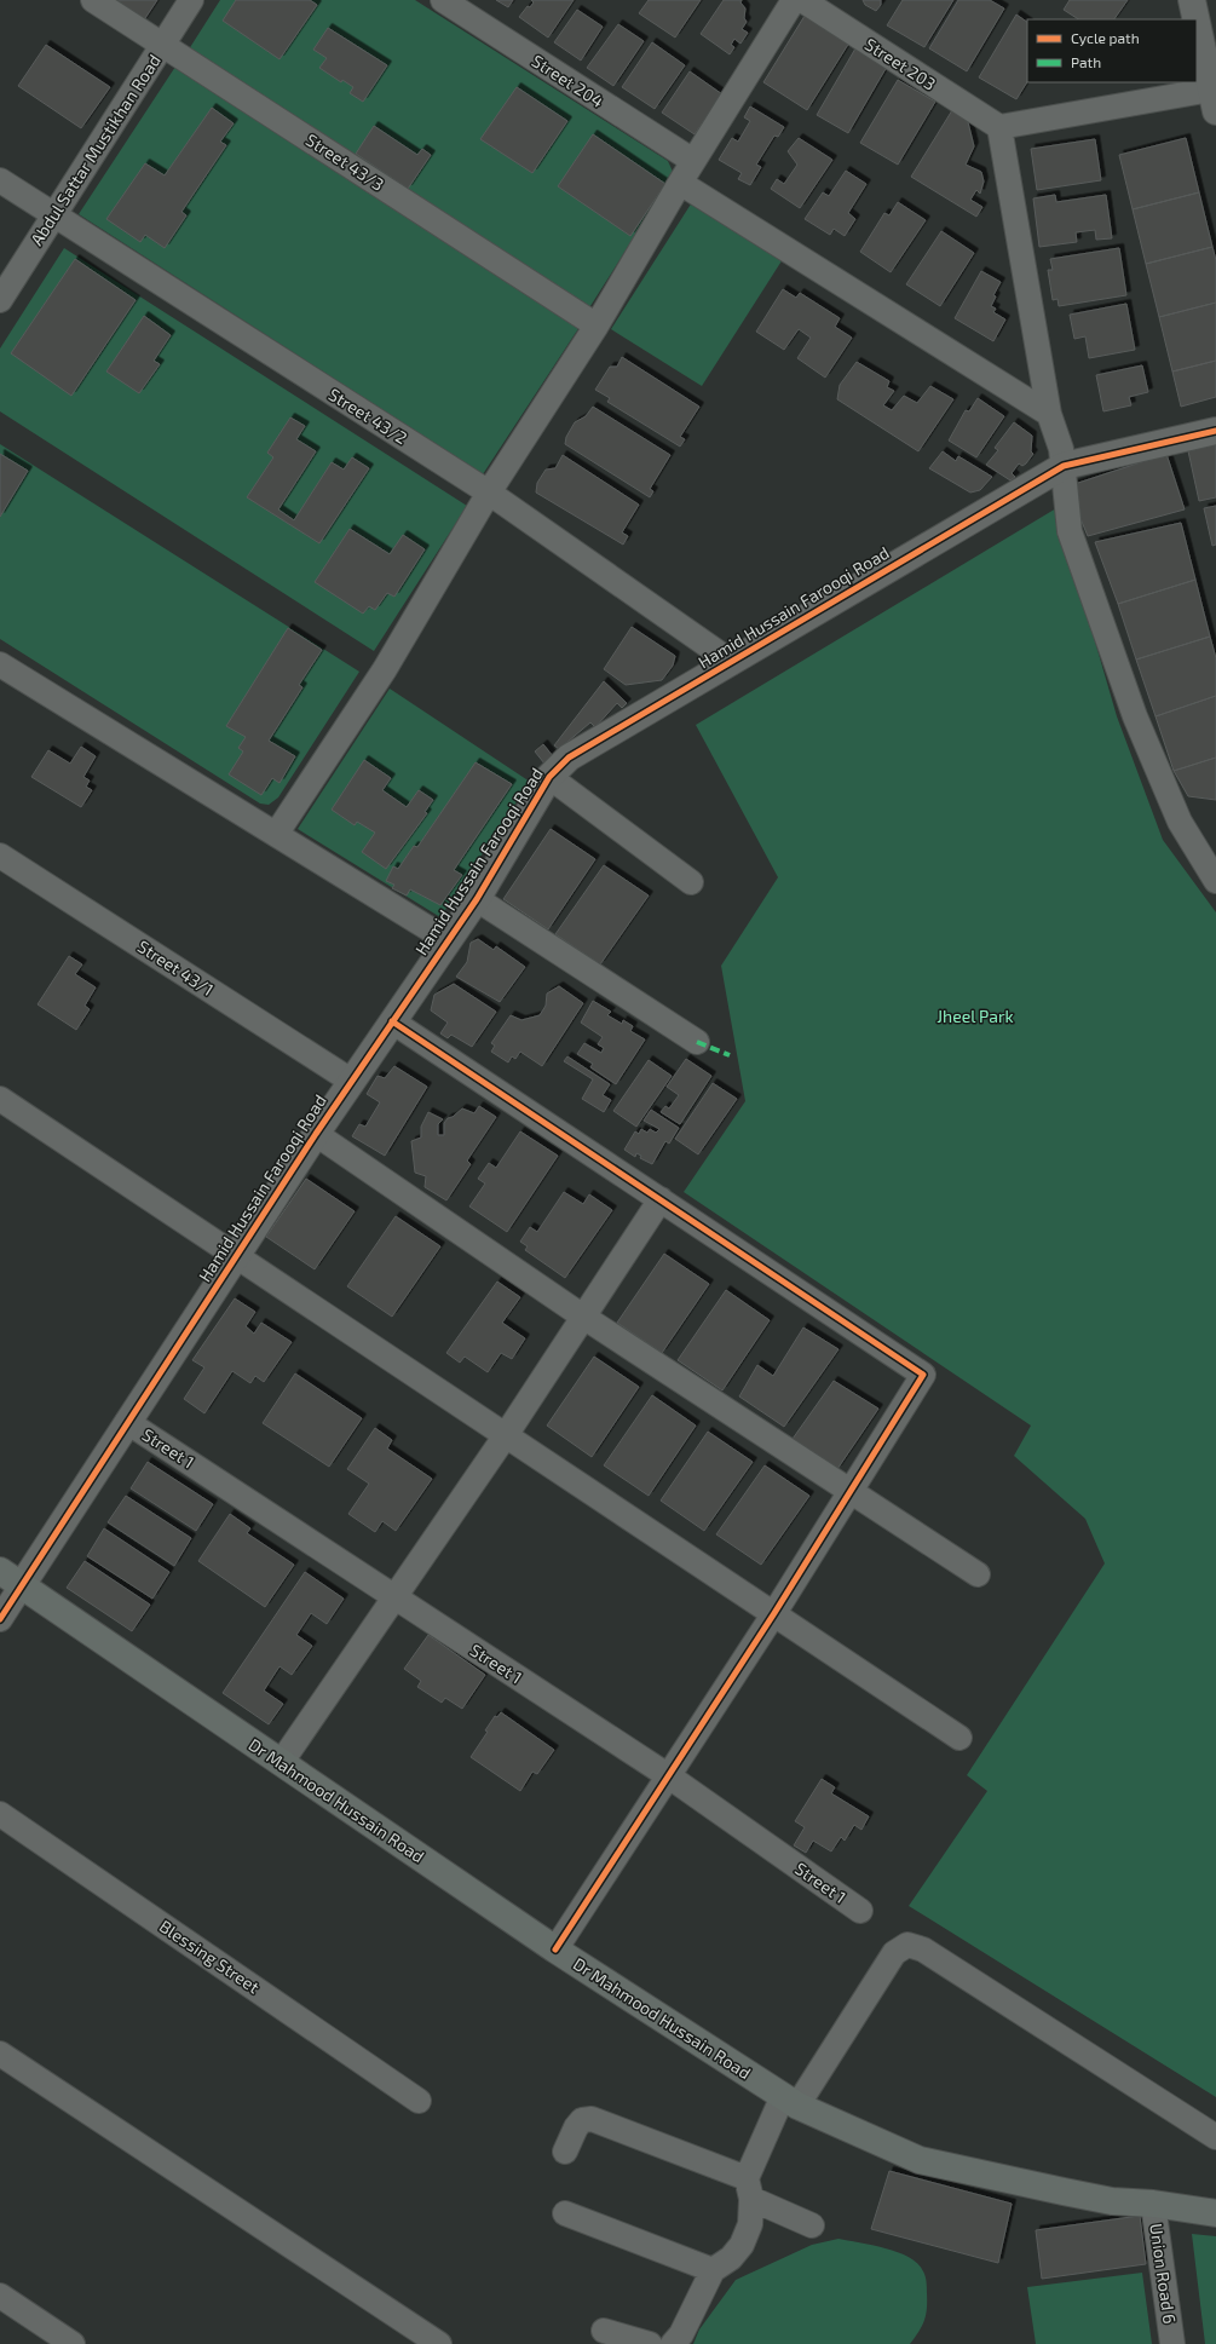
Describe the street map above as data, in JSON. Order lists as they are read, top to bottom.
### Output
{
  "streets": {
    "main road": ["Dr Mahmood Hussain Road"],
    "street": [
      "Street 203",
      "Street 204",
      "Abdul Sattar Mustikhan Road",
      "Street 43/3",
      "Street 43/2",
      "Hamid Hussain Farooqi Road",
      "Street 43/1",
      "Street 1",
      "Blessing Street",
      "Union Road 6"
    ]
  },
  "crossings": [
    ["Abdul Sattar Mustikhan Road", "Street 43/3"],
    ["Abdul Sattar Mustikhan Road", "Street 43/2"],
    ["Street 43/2", "Hamid Hussain Farooqi Road"],
    ["Hamid Hussain Farooqi Road", "Street 43/1"],
    ["Hamid Hussain Farooqi Road", "Street 1"],
    ["Hamid Hussain Farooqi Road", "Dr Mahmood Hussain Road"],
    ["Dr Mahmood Hussain Road", "Union Road 6"]
  ],
  "parks": ["Jheel Park"],
  "legend": ["Cycle path", "Path"]
}
